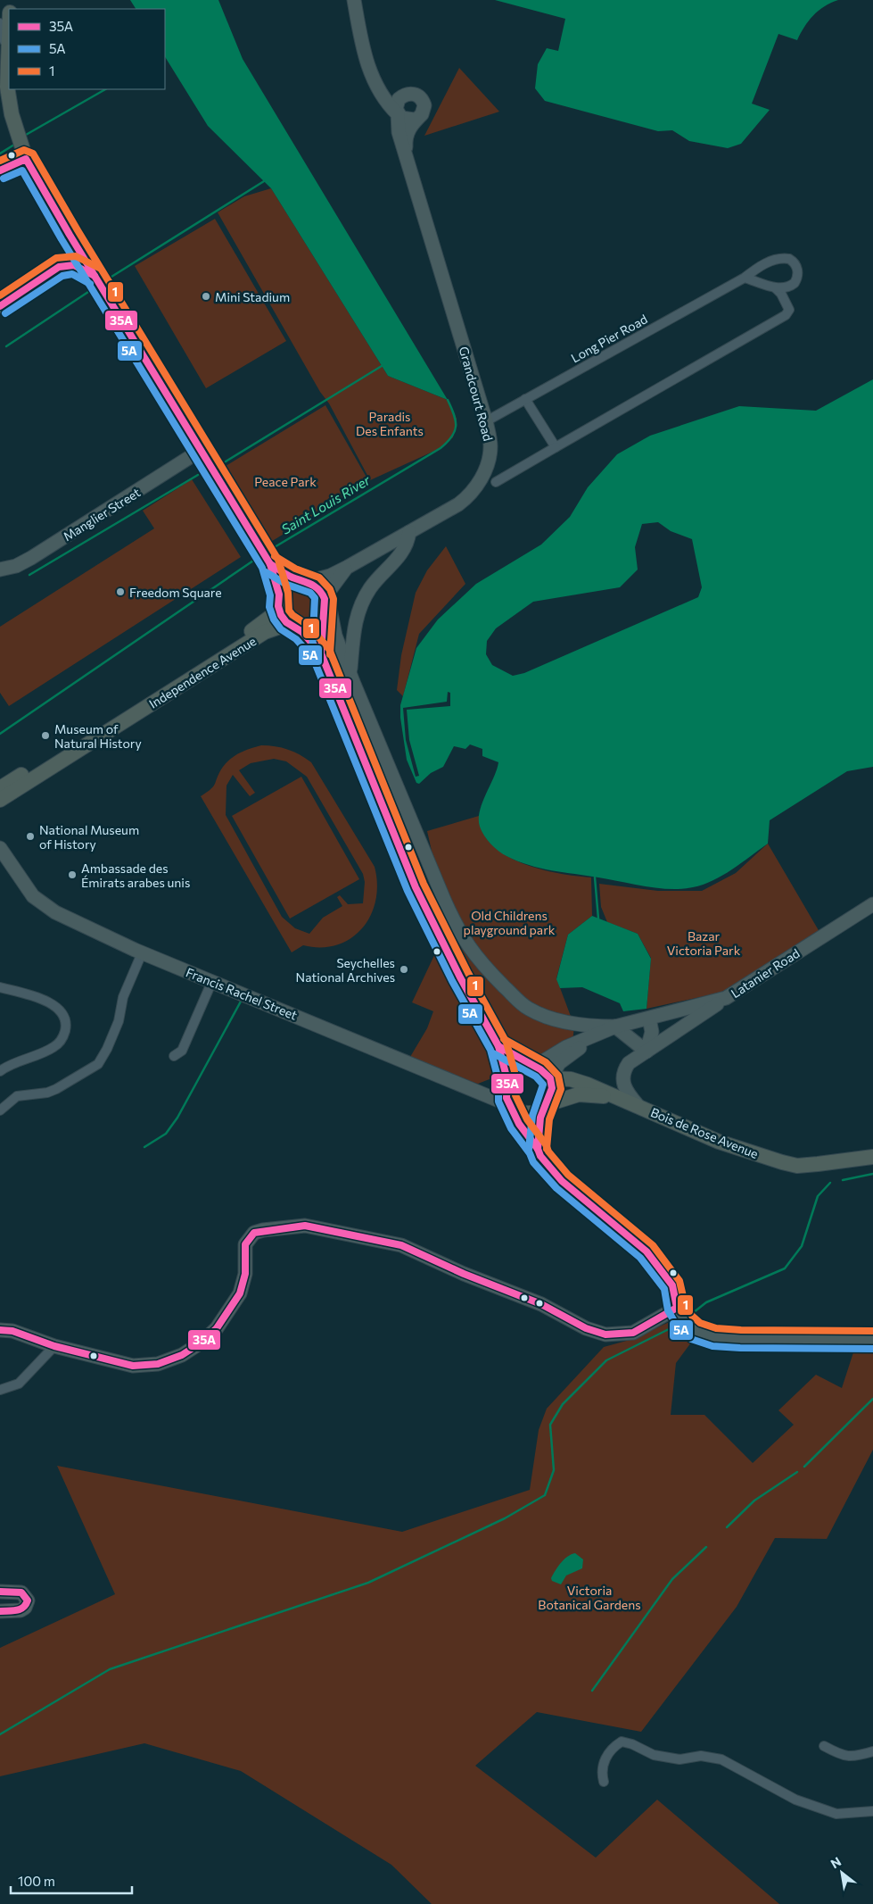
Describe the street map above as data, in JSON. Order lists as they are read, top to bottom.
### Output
{
  "streets": {
    "main road": ["Independence Avenue", "Bois de Rose Avenue"],
    "street": [
      "Long Pier Road",
      "Grandcourt Road",
      "Manglier Street",
      "Latanier Road",
      "Francis Rachel Street"
    ]
  },
  "crossings": [
    ["Long Pier Road", "Grandcourt Road"],
    ["Grandcourt Road", "Independence Avenue"],
    ["Latanier Road", "Francis Rachel Street"],
    ["Latanier Road", "Bois de Rose Avenue"],
    ["Francis Rachel Street", "Bois de Rose Avenue"]
  ],
  "water": ["Saint Louis River"],
  "parks": [
    "Paradis Des Enfants",
    "Peace Park",
    "Old Childrens playground park",
    "Bazar Victoria Park",
    "Victoria Botanical Gardens"
  ],
  "places": [
    "Mini Stadium",
    "Freedom Square",
    "Museum of Natural History",
    "National Museum of History",
    "Ambassade des Émirats arabes unis",
    "Seychelles National Archives"
  ],
  "lines": ["transit line 1", "transit line 35A", "transit line 5A"],
  "legend": ["35A", "5A", "1"],
  "scale_bar": "100 m",
  "north": "top left"
}
